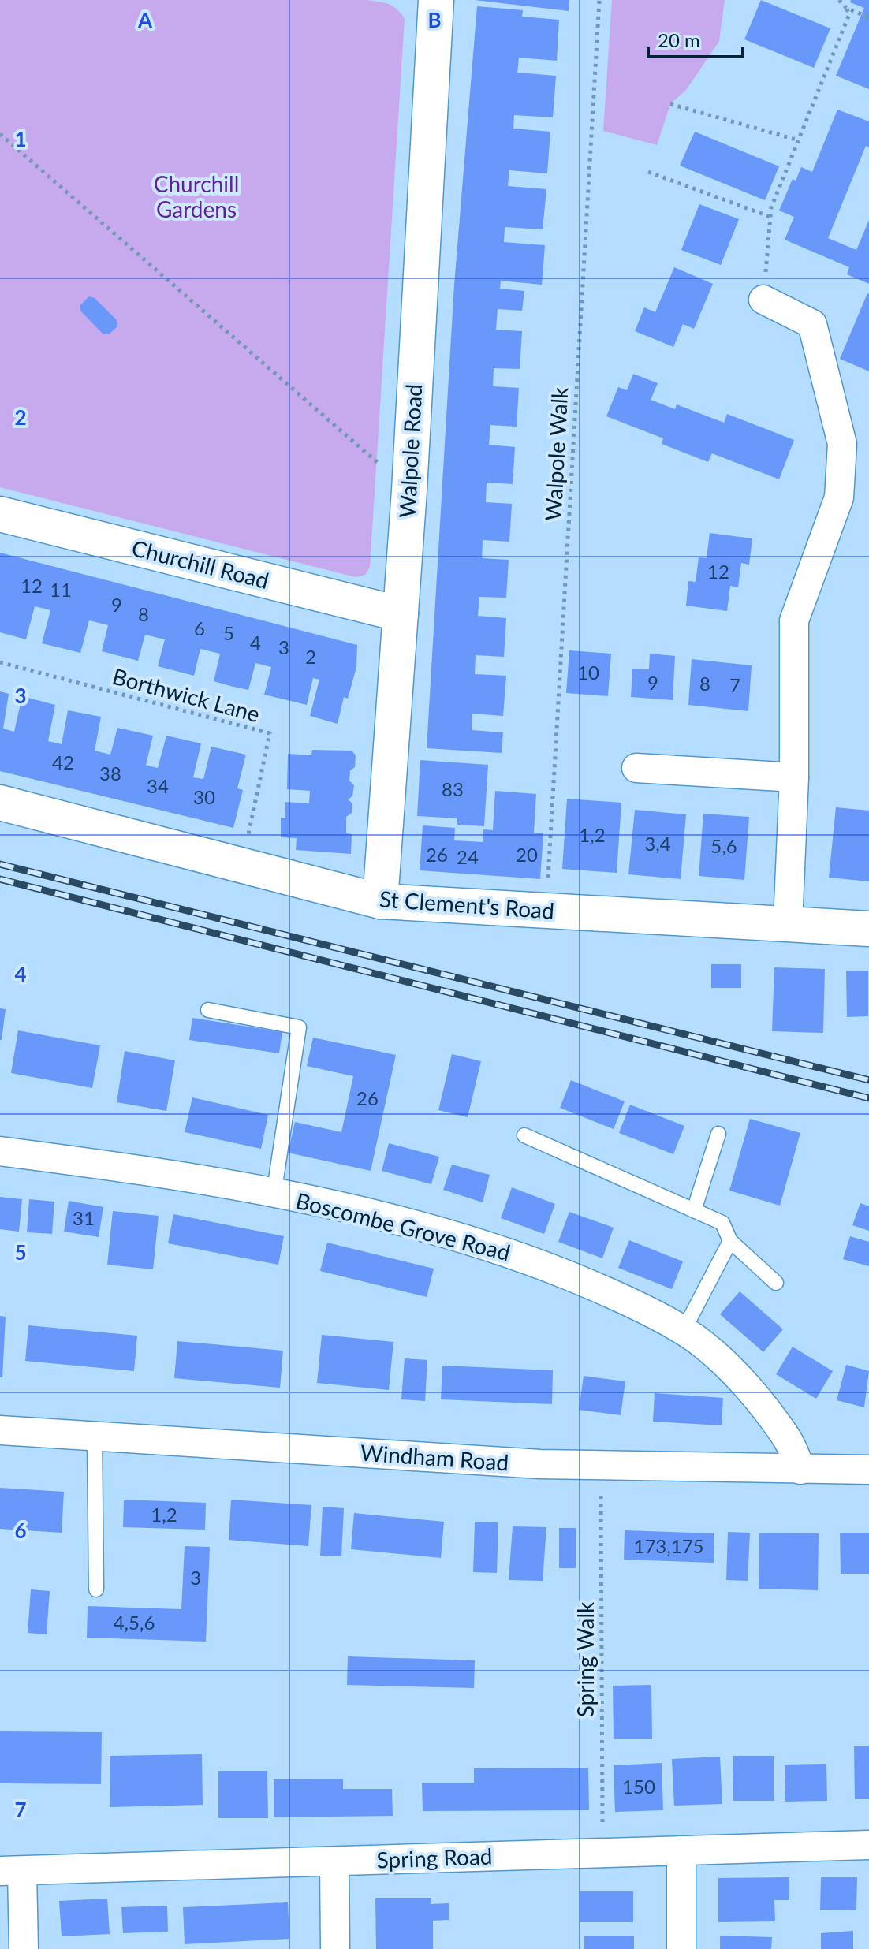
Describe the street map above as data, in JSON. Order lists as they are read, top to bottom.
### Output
{
  "streets": {
    "street": [
      "Walpole Road",
      "Churchill Road",
      "St Clement's Road",
      "Boscombe Grove Road",
      "Windham Road",
      "Spring Road"
    ],
    "path": ["Walpole Walk", "Borthwick Lane", "Spring Walk"]
  },
  "crossings": [
    ["Walpole Road", "Churchill Road"],
    ["Walpole Road", "St Clement's Road"],
    ["Walpole Walk", "St Clement's Road"],
    ["Borthwick Lane", "St Clement's Road"],
    ["Boscombe Grove Road", "Windham Road"],
    ["Windham Road", "Spring Walk"],
    ["Spring Walk", "Spring Road"]
  ],
  "parks": ["Churchill Gardens"],
  "house_numbers": [
    "12",
    "12",
    "11",
    "9",
    "8",
    "6",
    "5",
    "4",
    "3",
    "2",
    "10",
    "9",
    "8",
    "7",
    "42",
    "38",
    "34",
    "83",
    "30",
    "1,2",
    "3,4",
    "5,6",
    "26",
    "20",
    "24",
    "26",
    "31",
    "1,2",
    "173,175",
    "3",
    "4,5,6",
    "150"
  ],
  "scale_bar": "20 m",
  "grid": {
    "columns": ["A", "B"],
    "rows": [
      "1",
      "2",
      "3",
      "4",
      "5",
      "6",
      "7"
    ]
  }
}
